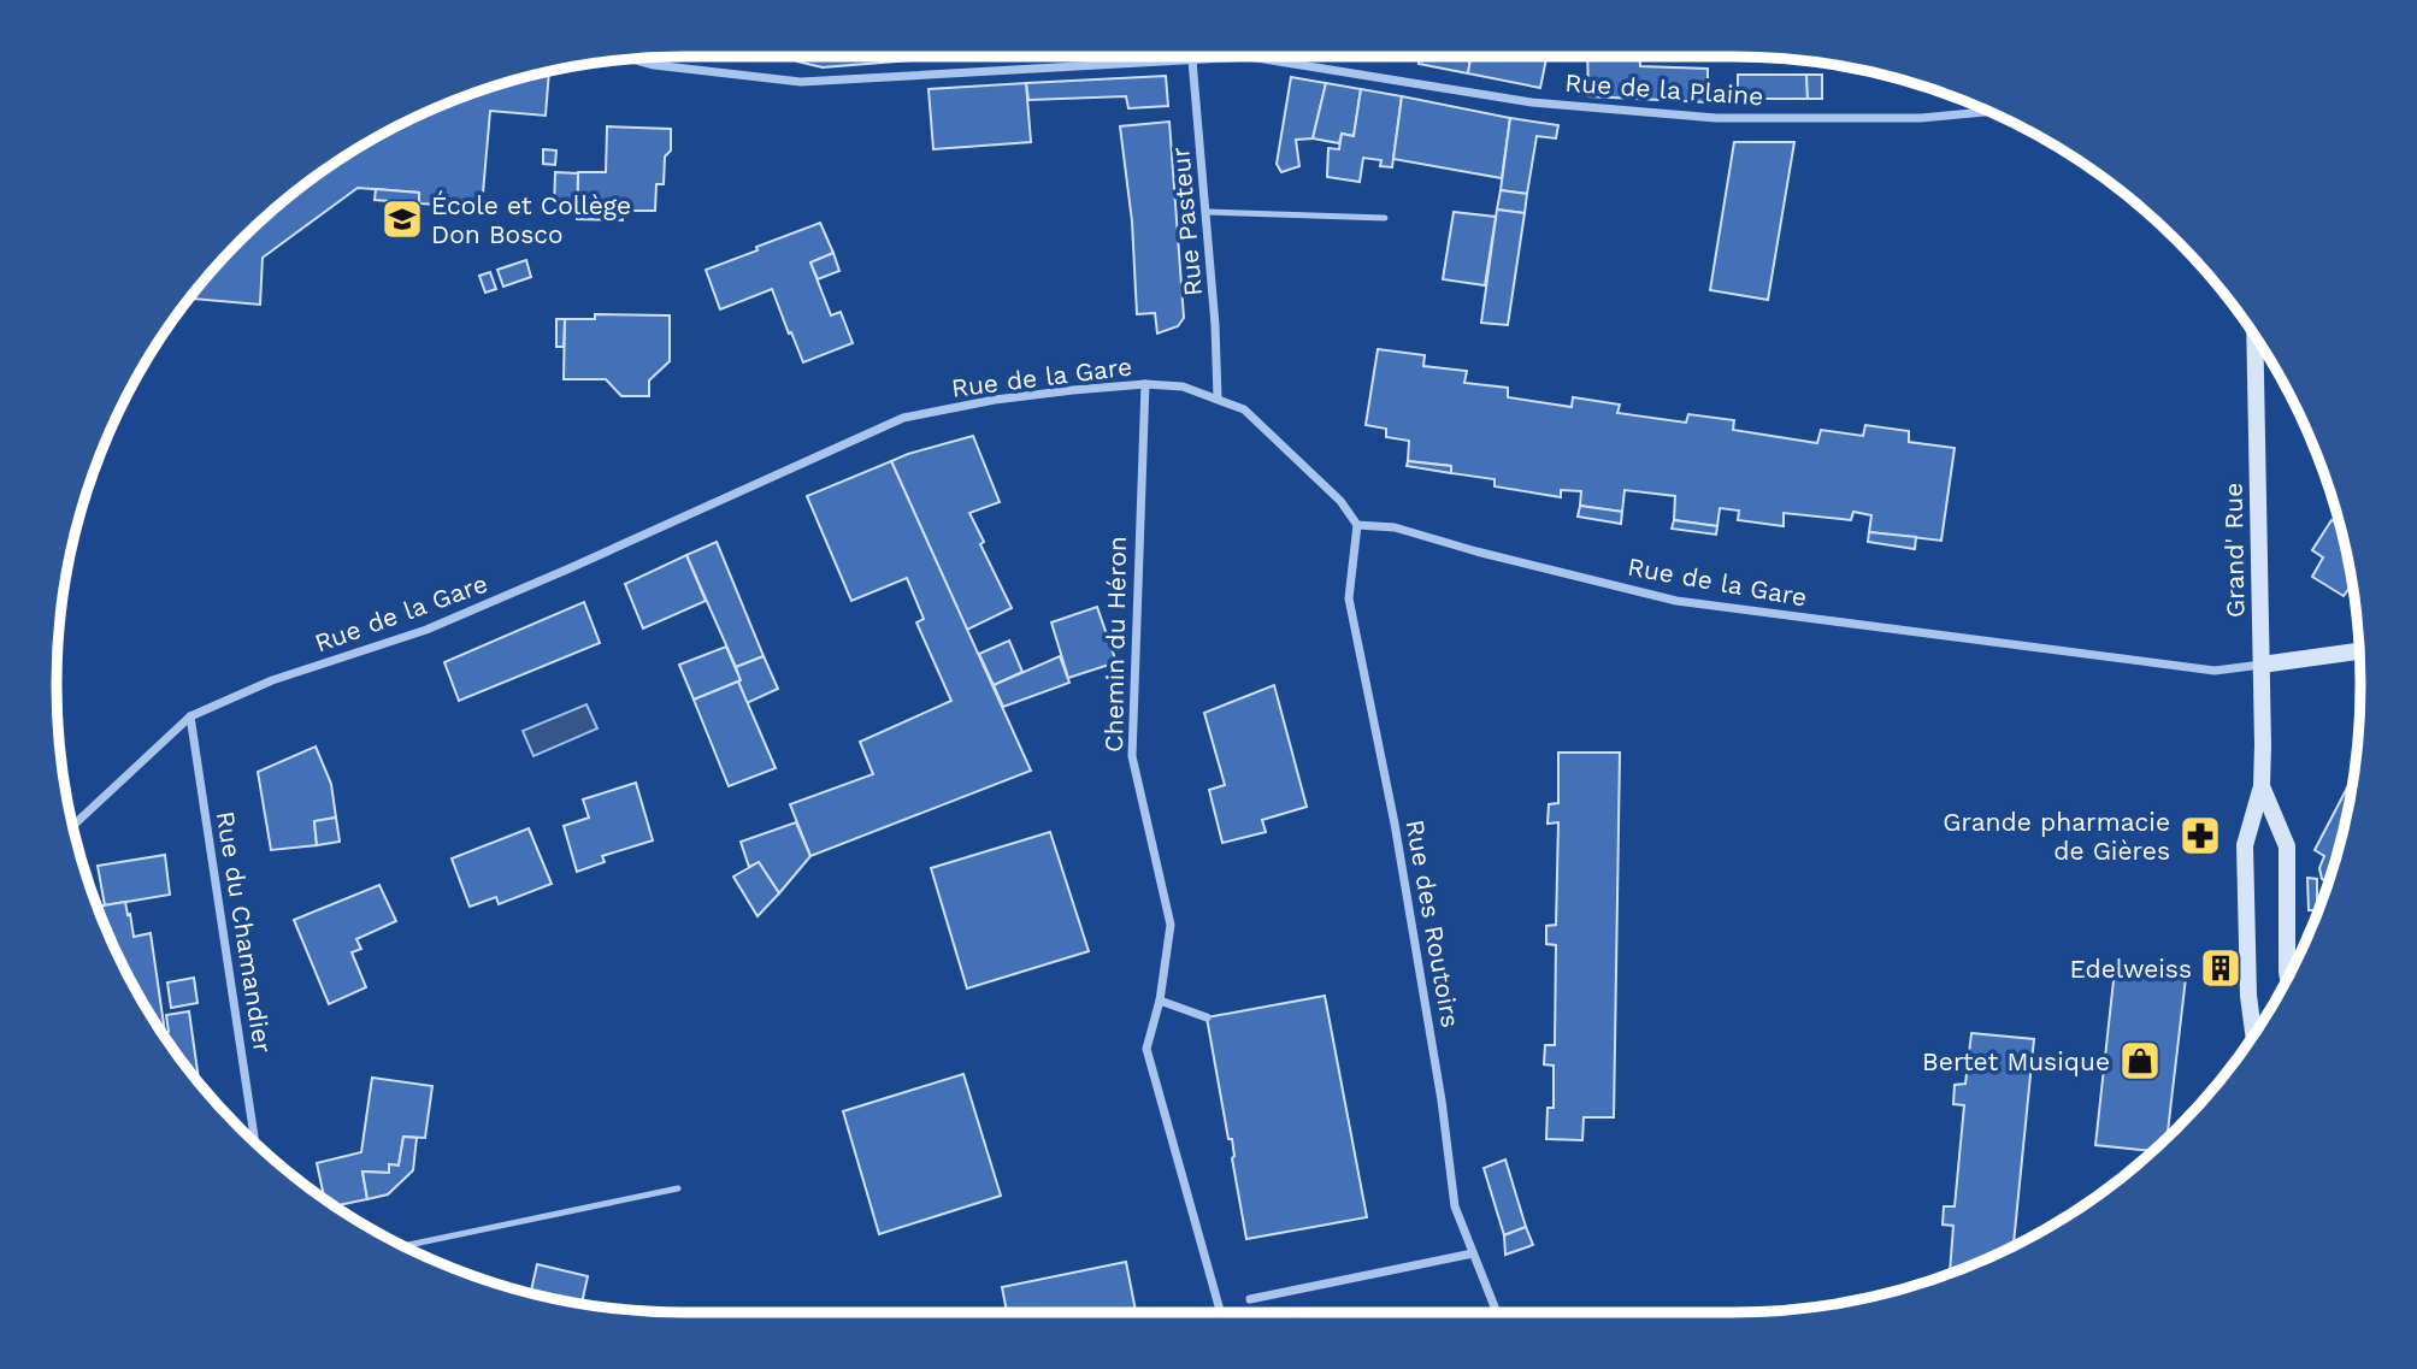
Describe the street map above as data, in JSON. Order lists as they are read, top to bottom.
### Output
{
  "streets": {
    "main road": ["Grand' Rue"],
    "street": [
      "Rue de la Plaine",
      "Rue Pasteur",
      "Rue de la Gare",
      "Chemin du Héron",
      "Rue des Routoirs",
      "Rue du Chamandier"
    ]
  },
  "crossings": [
    ["Rue de la Plaine", "Rue Pasteur"],
    ["Rue Pasteur", "Rue de la Gare"],
    ["Rue de la Gare", "Grand' Rue"],
    ["Rue de la Gare", "Chemin du Héron"],
    ["Rue de la Gare", "Rue des Routoirs"],
    ["Rue de la Gare", "Rue du Chamandier"]
  ],
  "places": {
    "school or university": ["École et Collège Don Bosco"],
    "pharmacy": ["Grande pharmacie de Gières"],
    "building": ["Edelweiss"],
    "shop": ["Bertet Musique"]
  }
}
